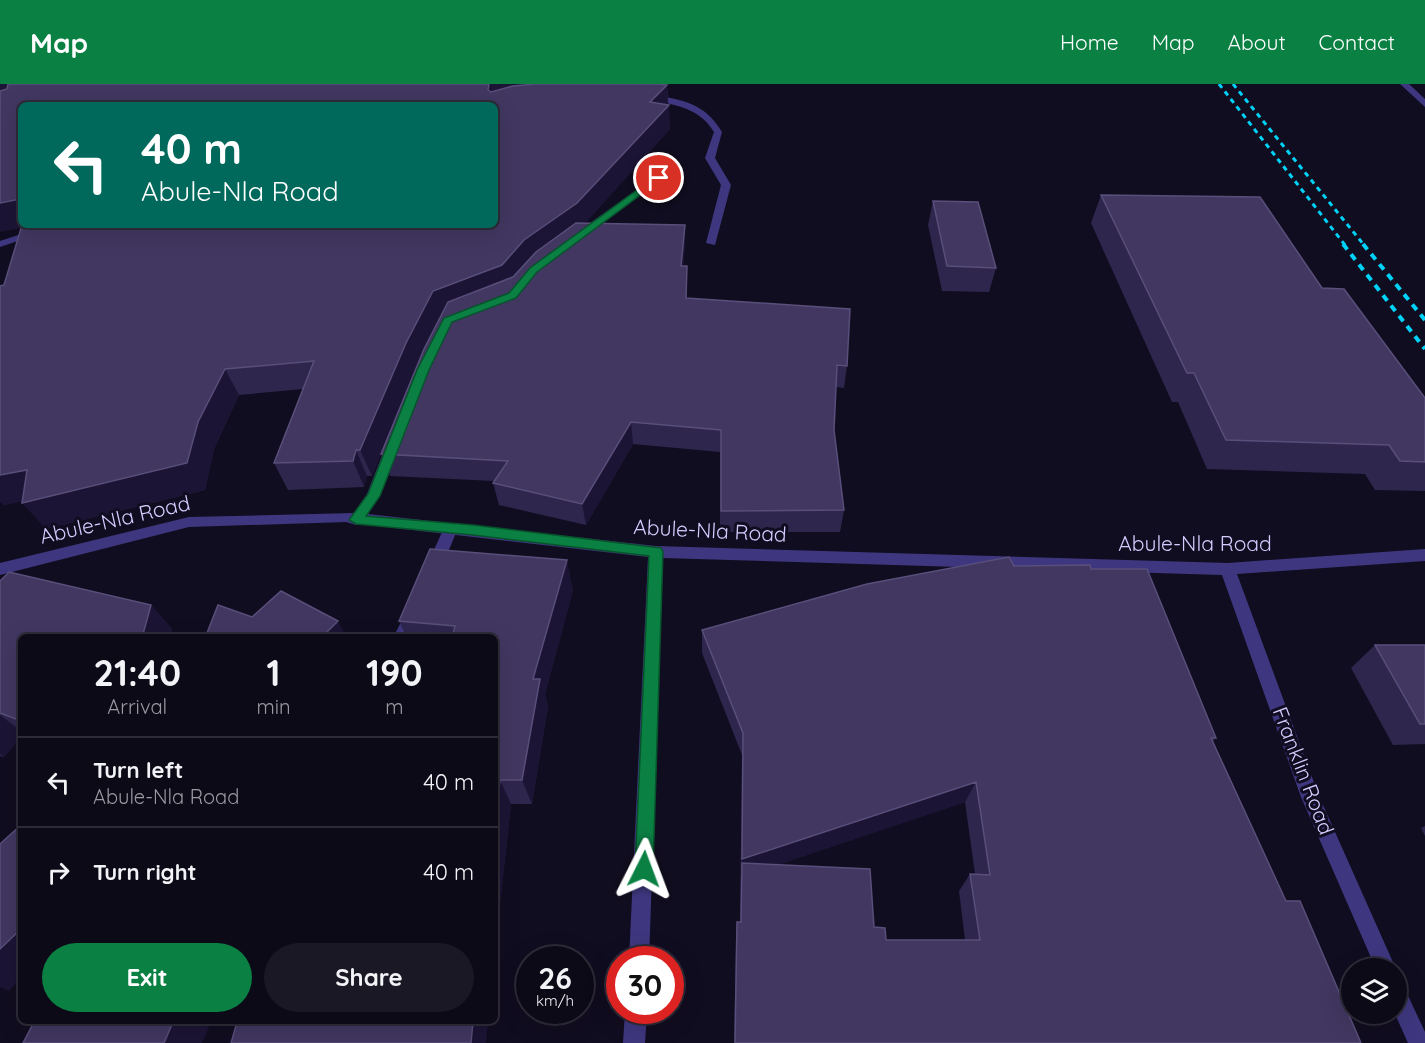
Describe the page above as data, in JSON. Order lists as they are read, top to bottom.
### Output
{
  "streets": {
    "street": ["Abule-Nla Road", "Franklin Road"]
  },
  "crossings": [
    ["Abule-Nla Road", "Franklin Road"]
  ],
  "page": {
    "header": "Map",
    "nav": [
      "Home",
      "Map",
      "About",
      "Contact"
    ],
    "turn": ["40 m", "Abule-Nla Road"],
    "eta": [
      "21:40",
      "Arrival",
      "1",
      "min",
      "190",
      "m"
    ],
    "list": [
      {
        "name": "Turn left",
        "note": "Abule-Nla Road",
        "value": "40 m"
      },
      {
        "name": "Turn right",
        "value": "40 m"
      }
    ],
    "buttons": ["Exit", "Share"],
    "speed": "26 km/h",
    "limit": "30"
  }
}
